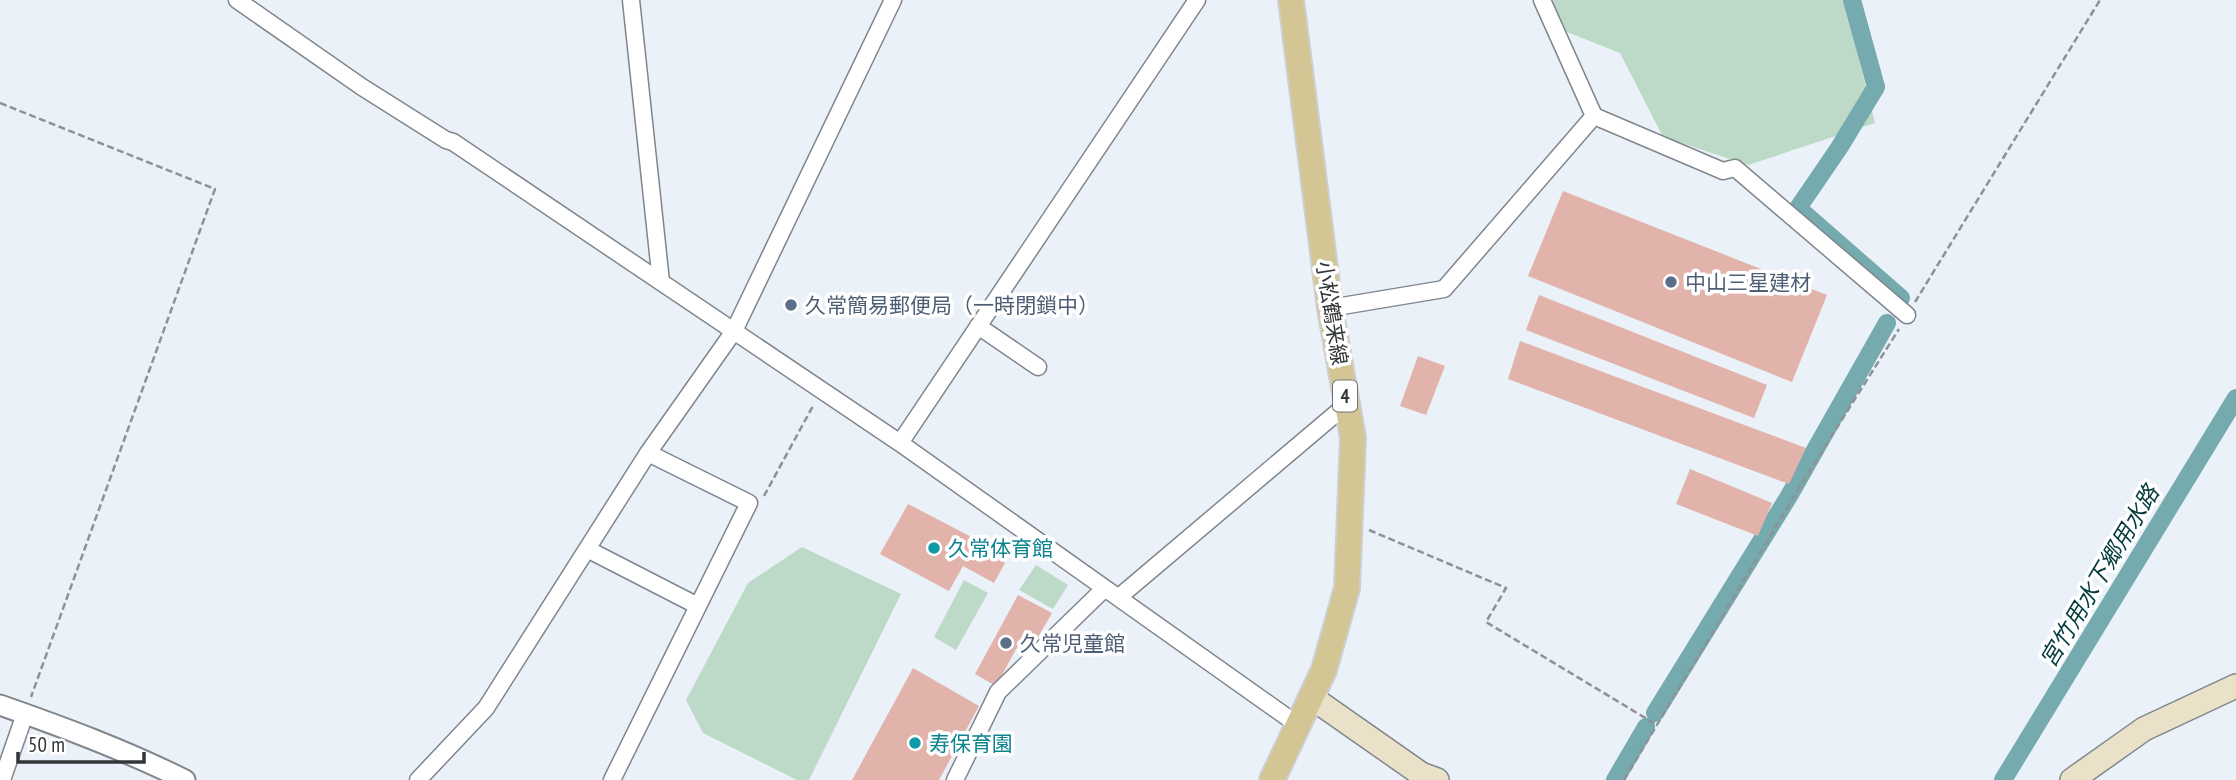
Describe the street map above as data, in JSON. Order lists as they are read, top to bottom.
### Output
{
  "streets": {
    "main road": ["小松鶴来線", "4"]
  },
  "water": ["宮竹用水下郷用水路"],
  "places": [
    "中山三星建材",
    "久常簡易郵便局（一時閉鎖中）",
    "久常体育館",
    "久常児童館",
    "寿保育園"
  ],
  "scale_bar": "50 m"
}
